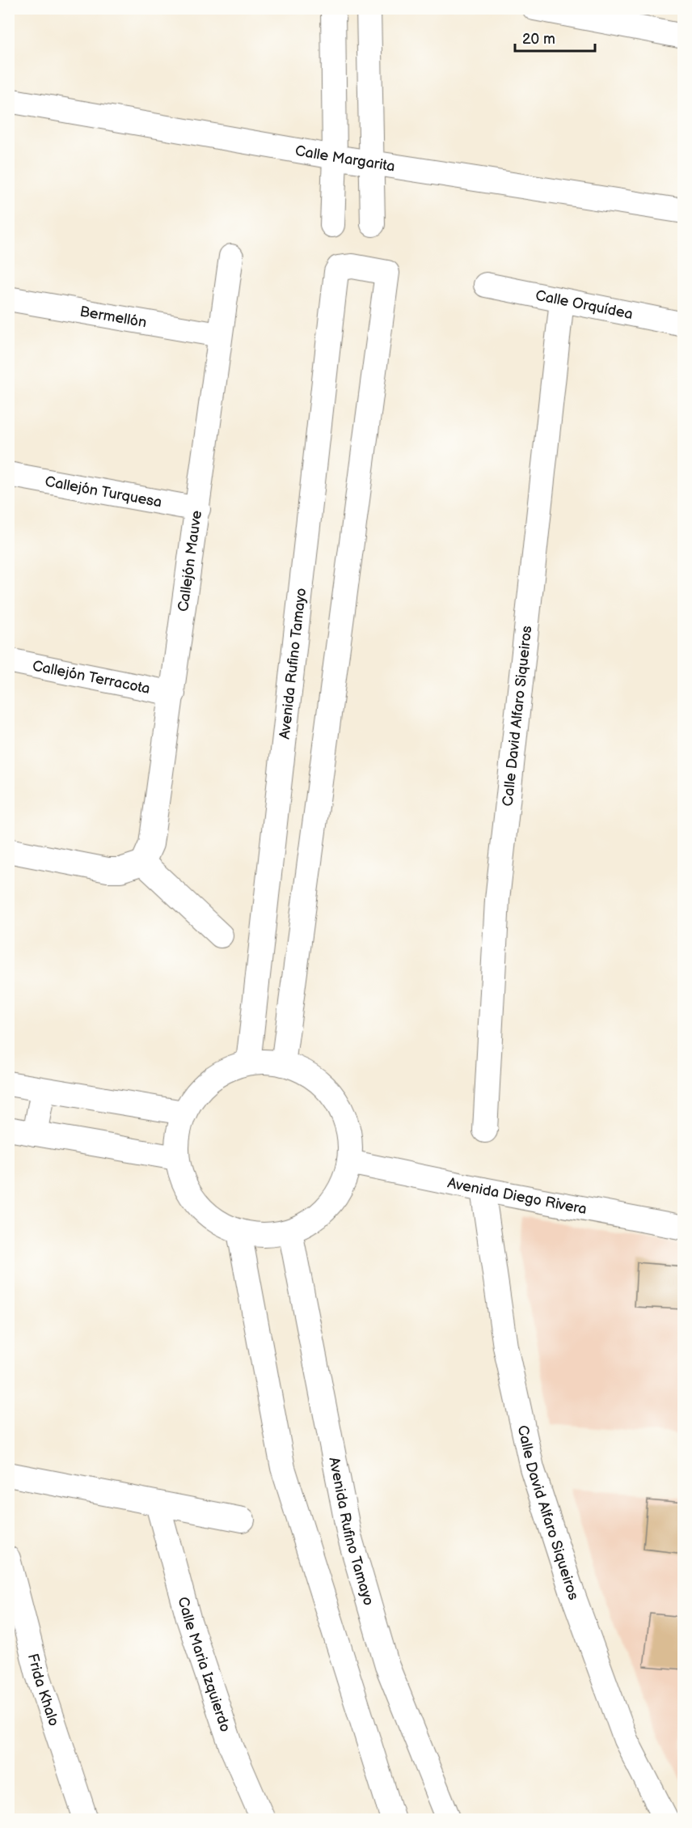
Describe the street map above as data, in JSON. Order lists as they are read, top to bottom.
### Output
{
  "streets": {
    "street": [
      "Calle Margarita",
      "Calle Orquídea",
      "Bermellón",
      "Callejón Turquesa",
      "Callejón Mauve",
      "Avenida Rufino Tamayo",
      "Callejón Terracota",
      "Calle David Alfaro Siqueiros",
      "Avenida Diego Rivera",
      "Calle Maria Izquierdo",
      "Frida Khalo"
    ]
  },
  "crossings": [
    ["Calle Orquídea", "Calle David Alfaro Siqueiros"],
    ["Bermellón", "Callejón Mauve"],
    ["Callejón Turquesa", "Callejón Mauve"],
    ["Callejón Mauve", "Callejón Terracota"],
    ["Calle David Alfaro Siqueiros", "Avenida Diego Rivera"]
  ],
  "scale_bar": "20 m"
}
